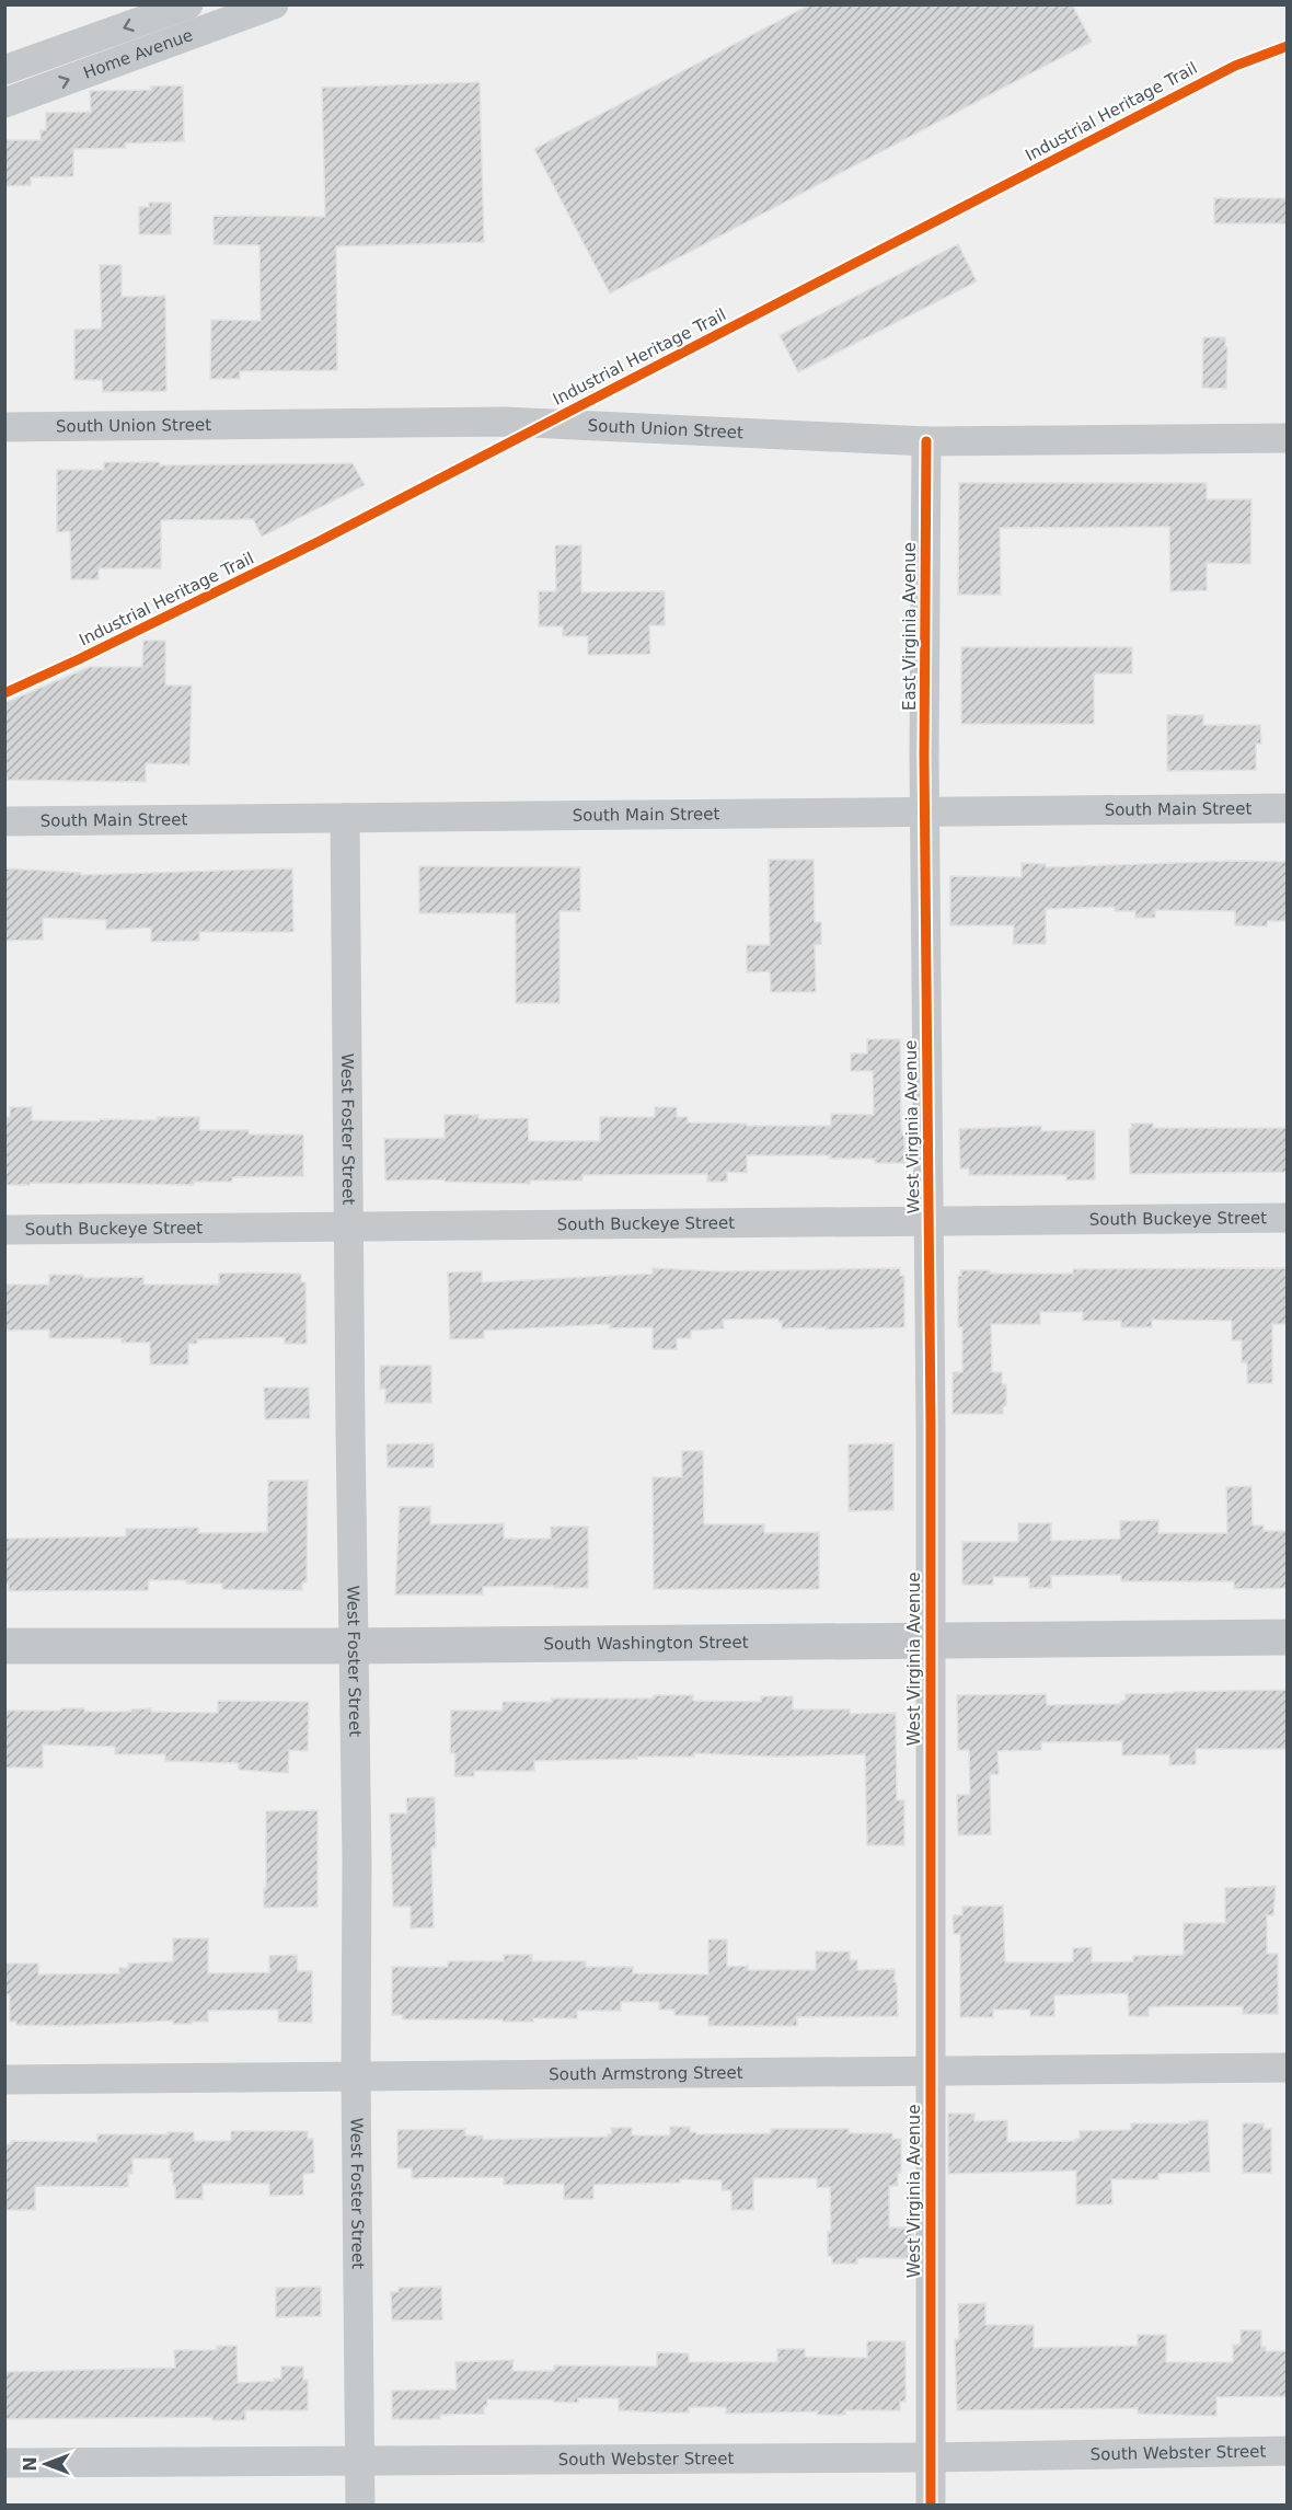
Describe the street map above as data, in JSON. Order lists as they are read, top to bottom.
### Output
{
  "streets": {
    "main road": ["South Washington Street"],
    "street": [
      "Home Avenue",
      "South Union Street",
      "East Virginia Avenue",
      "South Main Street",
      "West Virginia Avenue",
      "West Foster Street",
      "South Buckeye Street",
      "South Armstrong Street",
      "South Webster Street"
    ],
    "cycle path": ["Industrial Heritage Trail"]
  },
  "crossings": [
    ["South Union Street", "East Virginia Avenue"],
    ["East Virginia Avenue", "South Main Street"],
    ["East Virginia Avenue", "West Virginia Avenue"],
    ["South Main Street", "West Virginia Avenue"],
    ["South Main Street", "West Foster Street"],
    ["West Virginia Avenue", "South Buckeye Street"],
    ["West Virginia Avenue", "South Washington Street"],
    ["West Virginia Avenue", "South Armstrong Street"],
    ["West Virginia Avenue", "South Webster Street"],
    ["West Foster Street", "South Buckeye Street"],
    ["West Foster Street", "South Washington Street"],
    ["West Foster Street", "South Armstrong Street"],
    ["West Foster Street", "South Webster Street"]
  ],
  "north": "left"
}
